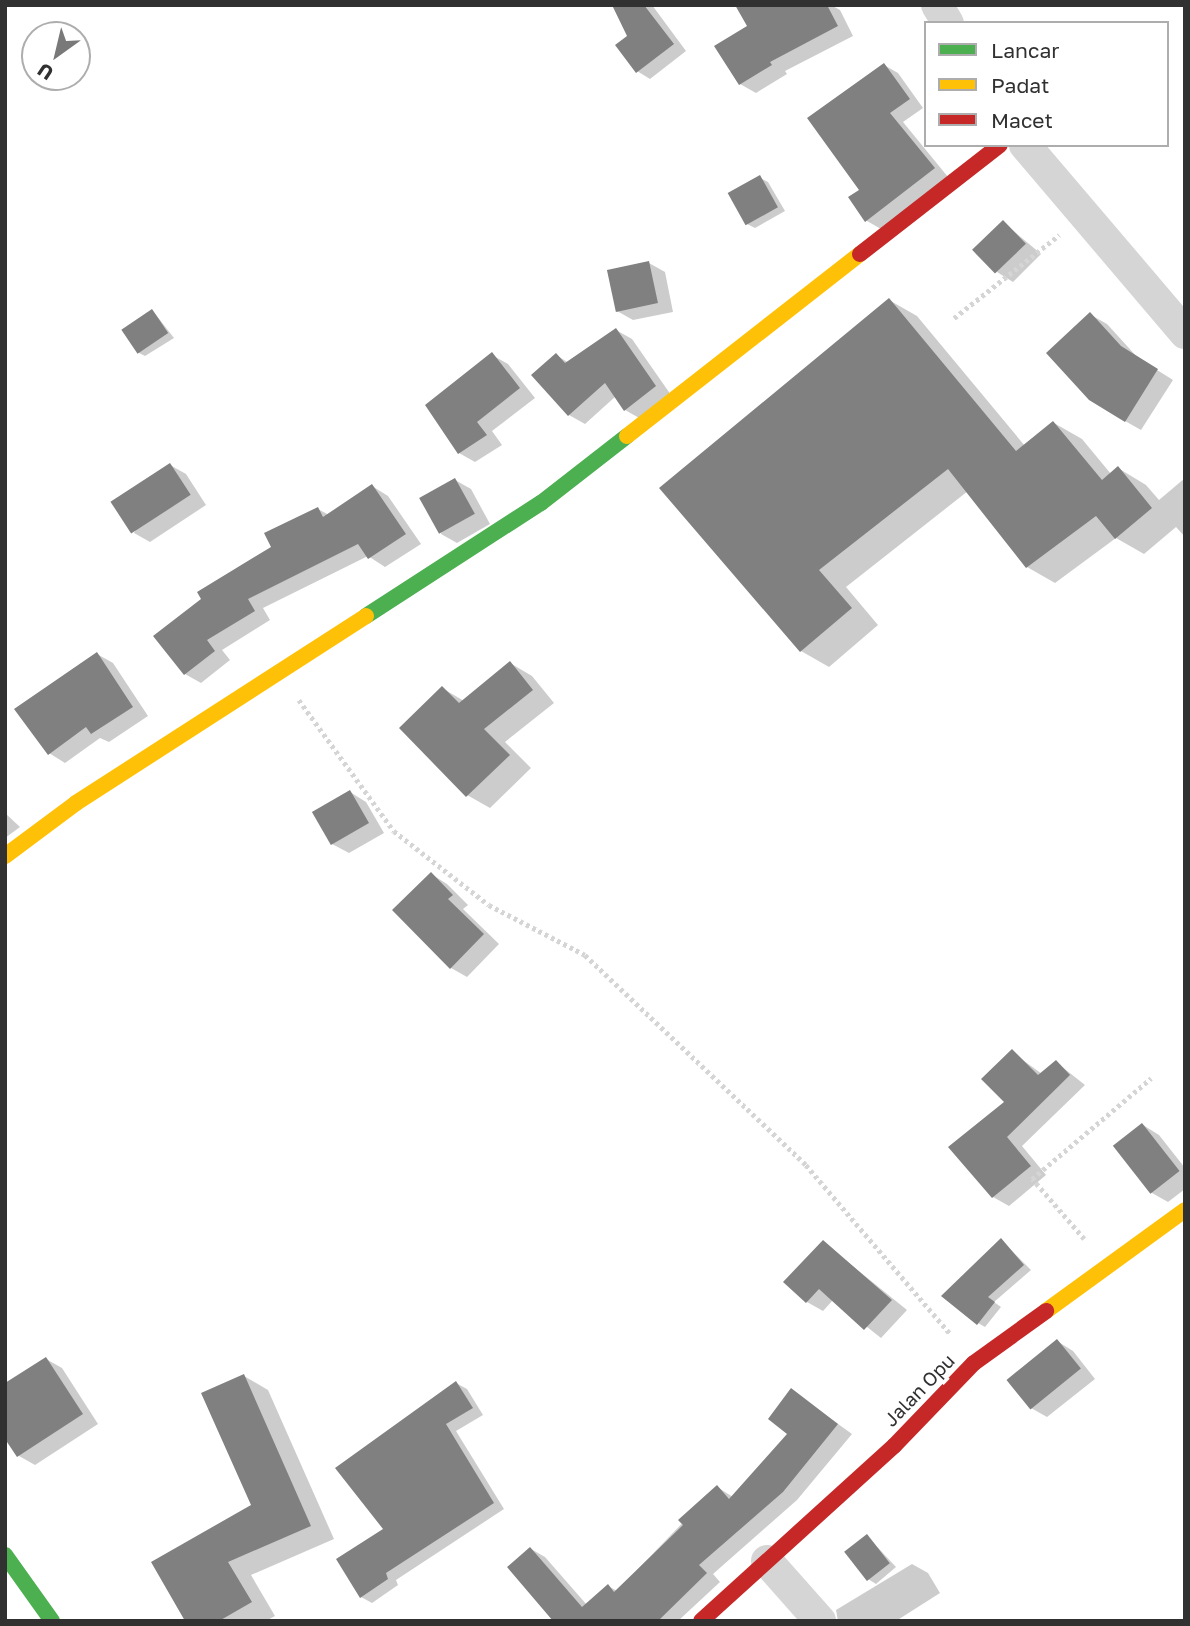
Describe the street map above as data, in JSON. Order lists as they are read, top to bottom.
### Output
{
  "streets": {
    "street": ["Jalan Opu"]
  },
  "legend": ["Lancar", "Padat", "Macet"],
  "north": "bottom left"
}
